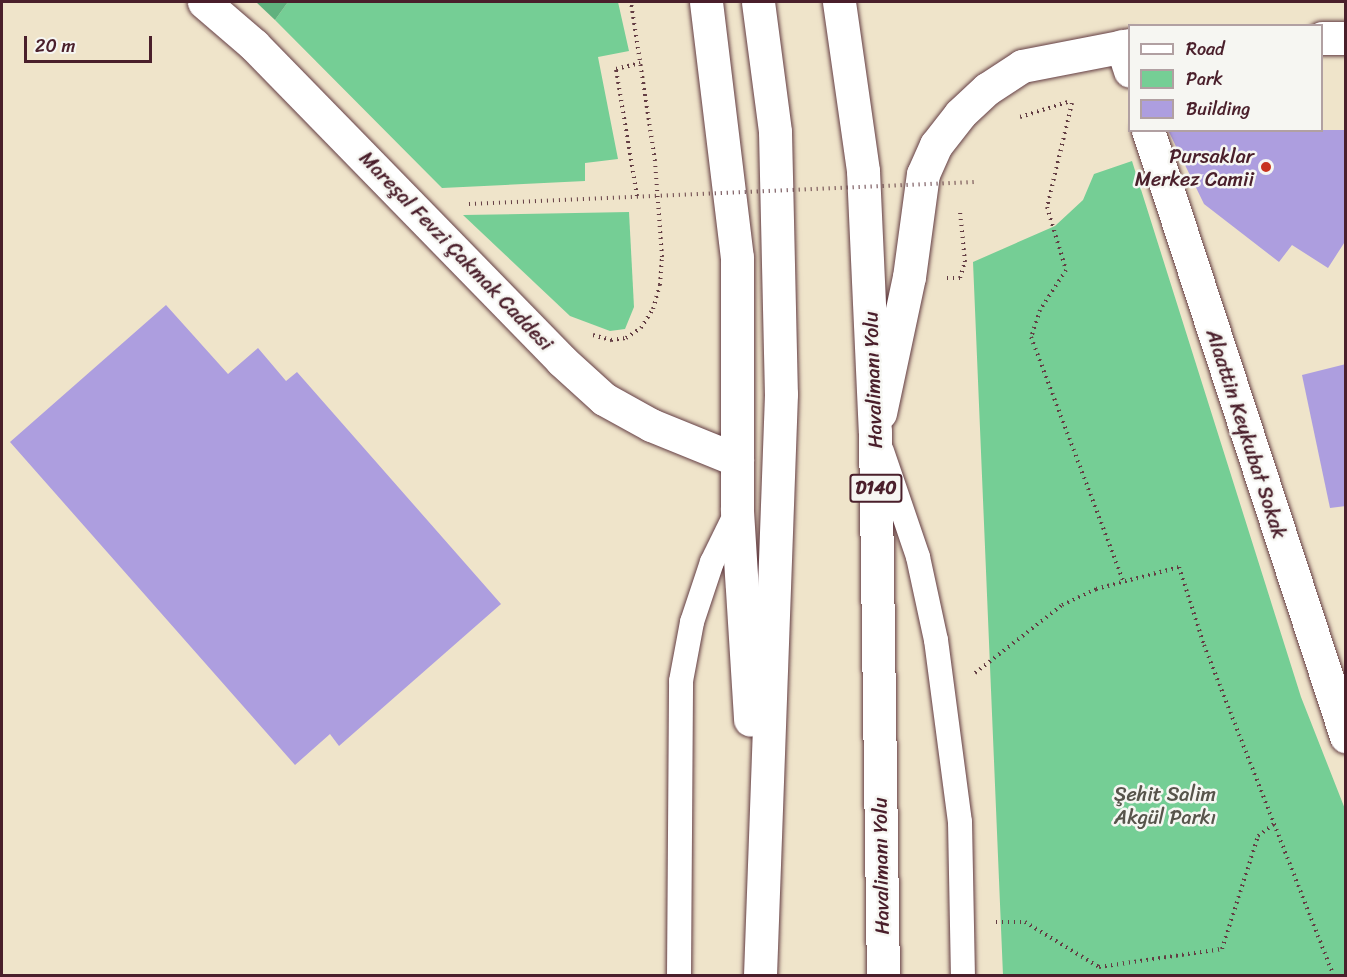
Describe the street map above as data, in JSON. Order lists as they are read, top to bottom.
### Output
{
  "streets": {
    "main road": [
      "Mareşal Fevzi Çakmak Caddesi",
      "Havalimanı Yolu",
      "Alaattin Keykubat Sokak",
      "D140"
    ]
  },
  "parks": ["Şehit Salim Akgül Parkı"],
  "places": ["Pursaklar Merkez Camii"],
  "legend": ["Road", "Park", "Building"],
  "scale_bar": "20 m"
}
